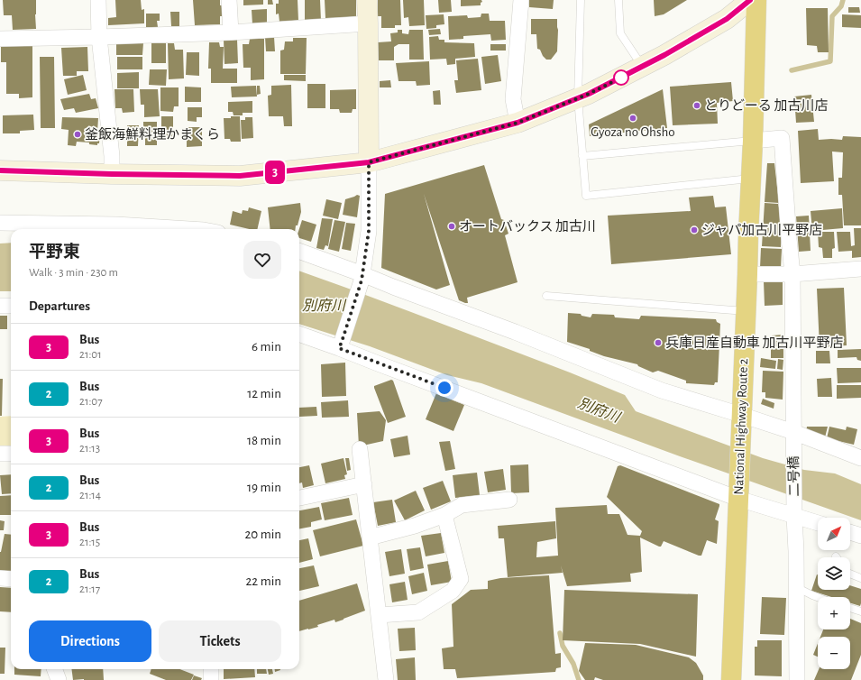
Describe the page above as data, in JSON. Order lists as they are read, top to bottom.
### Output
{
  "streets": {
    "highway": ["National Highway Route 2"],
    "street": ["二号橋"]
  },
  "crossings": [
    ["National Highway Route 2", "二号橋"]
  ],
  "water": ["別府川"],
  "places": [
    "とりどーる 加古川店",
    "Gyoza no Ohsho",
    "釜飯海鮮料理かまくら",
    "オートバックス 加古川",
    "ジャパ加古川平野店",
    "兵庫日産自動車 加古川平野店"
  ],
  "lines": ["bus line 3"],
  "north": "top right",
  "page": {
    "on_map": "3",
    "heading": [
      ["平野東", "Walk · 3 min · 230 m"],
      "Departures"
    ],
    "list": [
      {
        "mark": "3",
        "name": "Bus",
        "note": "21:01",
        "value": "6 min"
      },
      {
        "mark": "2",
        "name": "Bus",
        "note": "21:07",
        "value": "12 min"
      },
      {
        "mark": "3",
        "name": "Bus",
        "note": "21:13",
        "value": "18 min"
      },
      {
        "mark": "2",
        "name": "Bus",
        "note": "21:14",
        "value": "19 min"
      },
      {
        "mark": "3",
        "name": "Bus",
        "note": "21:15",
        "value": "20 min"
      },
      {
        "mark": "2",
        "name": "Bus",
        "note": "21:17",
        "value": "22 min"
      }
    ],
    "map_buttons": ["+", "−"],
    "buttons": ["Directions", "Tickets"]
  }
}
